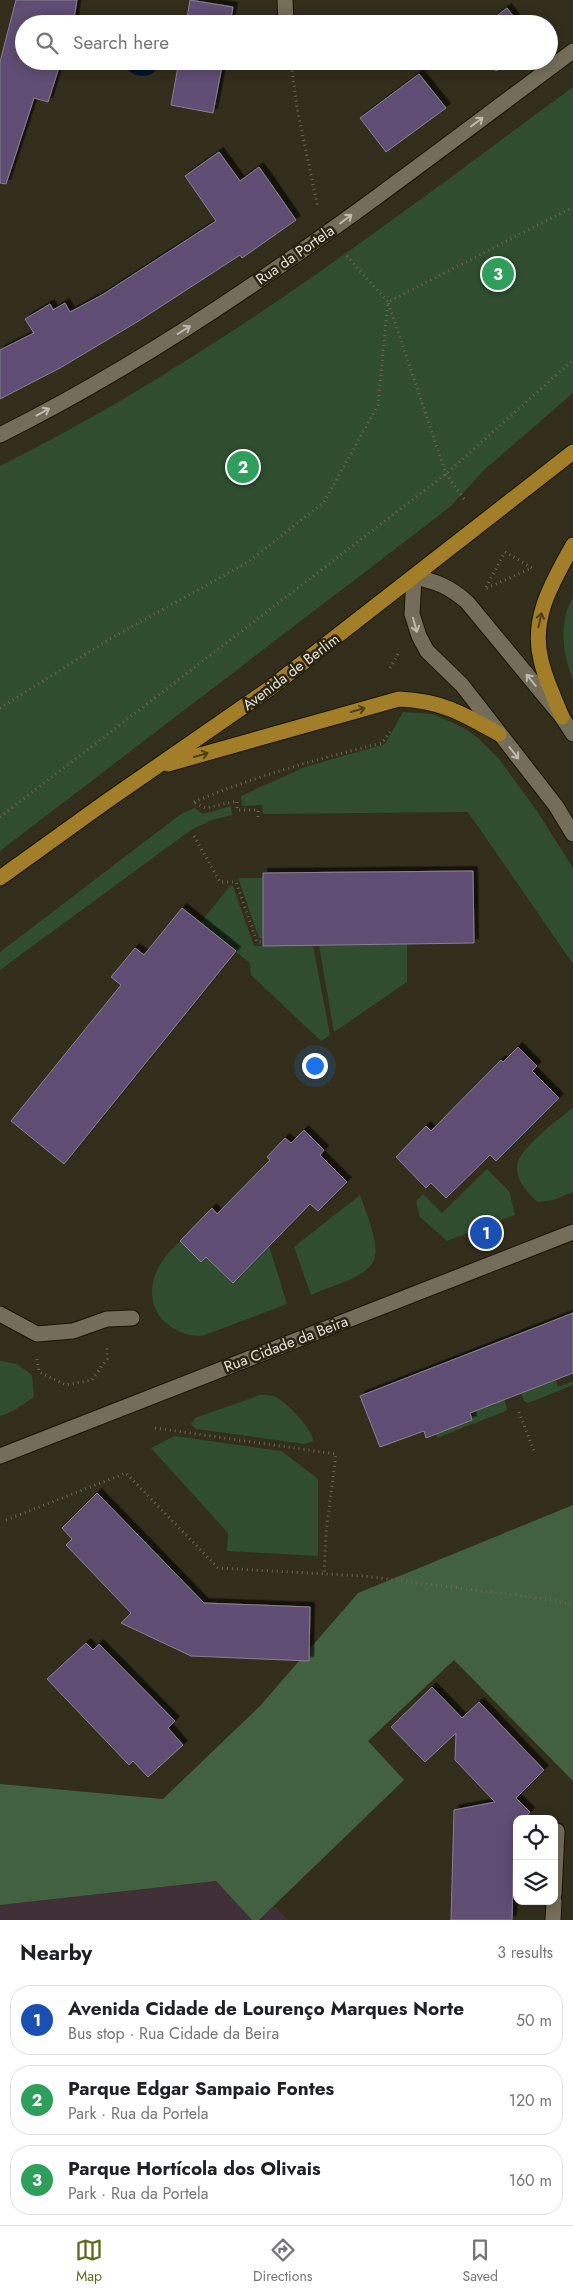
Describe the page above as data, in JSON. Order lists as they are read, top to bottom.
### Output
{
  "streets": {
    "main road": ["Avenida de Berlim"],
    "street": ["Rua da Portela", "Rua Cidade da Beira"]
  },
  "one_way": ["Rua da Portela"],
  "page": {
    "search": "Search here",
    "pins": ["3", "2", "1"],
    "heading": ["Nearby", "3 results"],
    "list": [
      {
        "mark": "1",
        "name": "Avenida Cidade de Lourenço Marques Norte",
        "note": "Bus stop · Rua Cidade da Beira",
        "value": "50 m"
      },
      {
        "mark": "2",
        "name": "Parque Edgar Sampaio Fontes",
        "note": "Park · Rua da Portela",
        "value": "120 m"
      },
      {
        "mark": "3",
        "name": "Parque Hortícola dos Olivais",
        "note": "Park · Rua da Portela",
        "value": "160 m"
      }
    ],
    "nav": ["Map", "Directions", "Saved"]
  }
}
